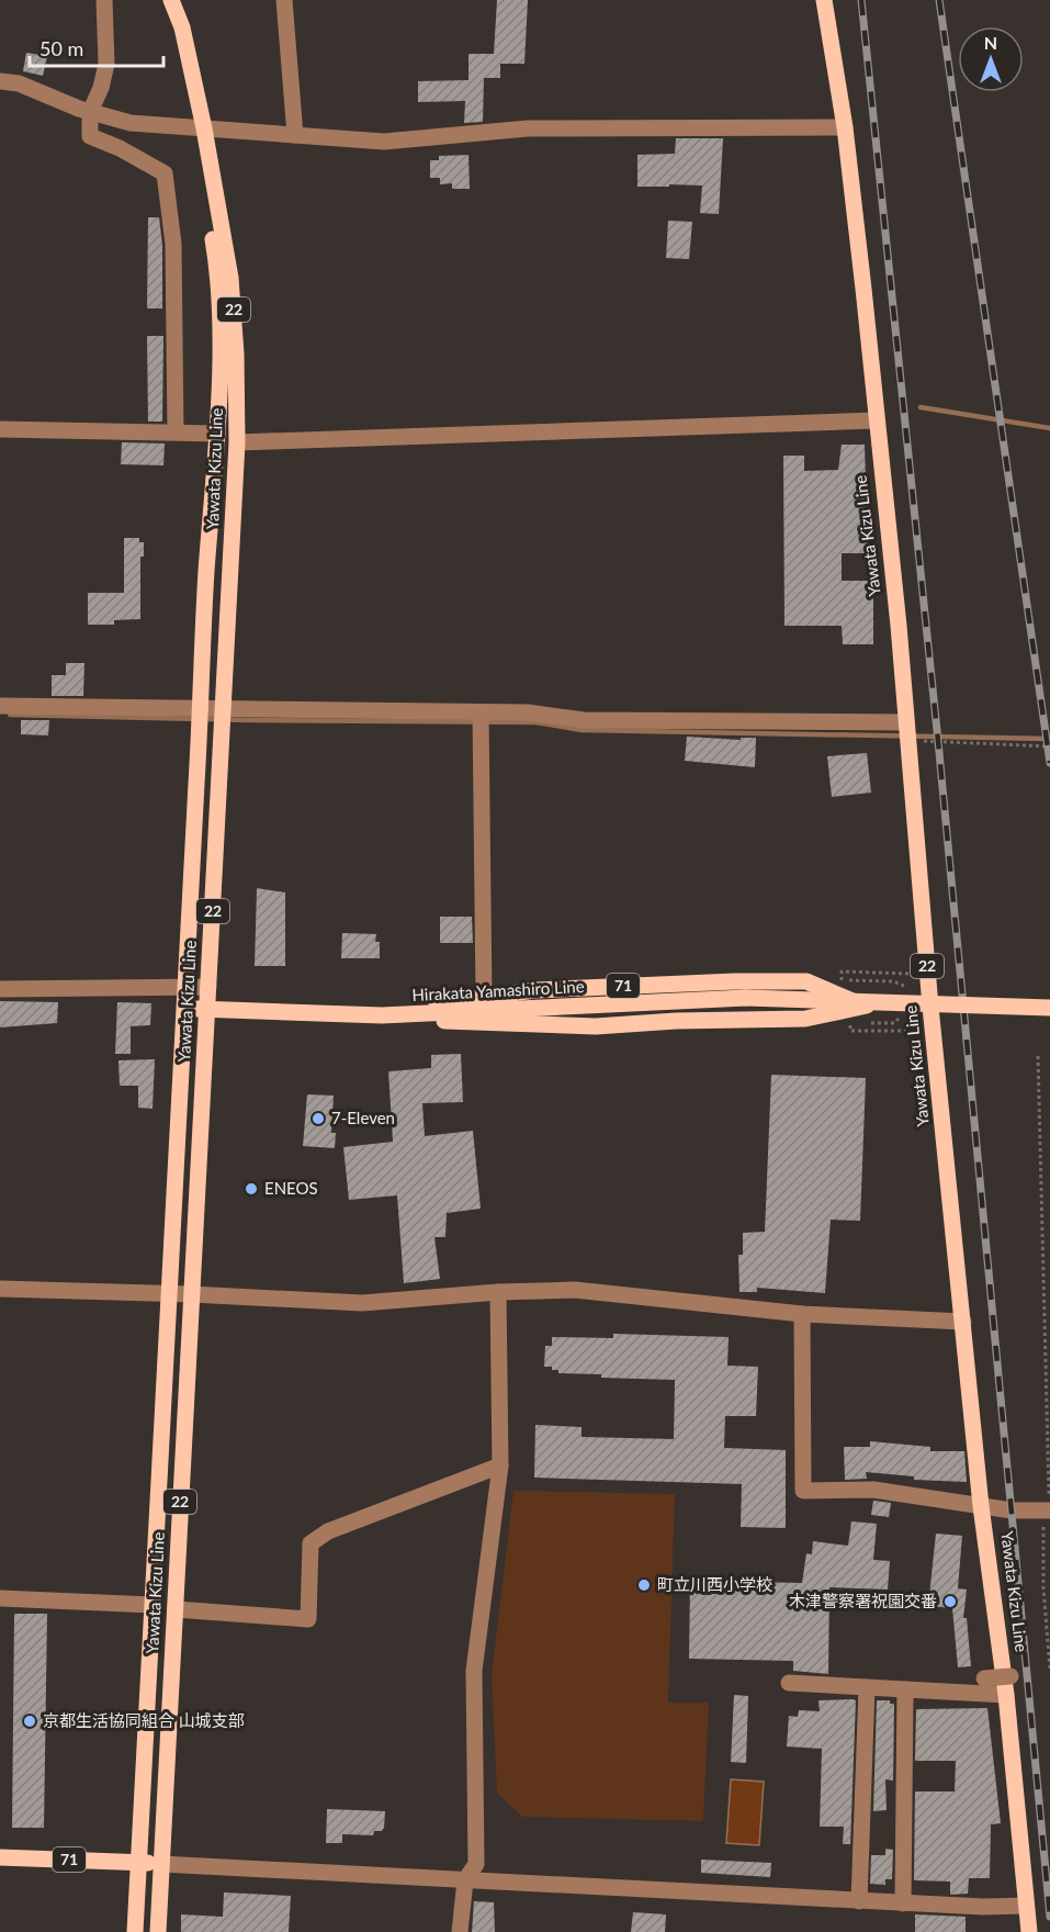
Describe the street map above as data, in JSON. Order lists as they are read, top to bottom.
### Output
{
  "streets": {
    "main road": [
      "22",
      "Yawata Kizu Line",
      "71",
      "Hirakata Yamashiro Line"
    ]
  },
  "crossings": [
    ["Yawata Kizu Line", "71"],
    ["Yawata Kizu Line", "Hirakata Yamashiro Line"],
    ["71", "Hirakata Yamashiro Line"]
  ],
  "places": [
    "7-Eleven",
    "ENEOS",
    "町立川西小学校",
    "木津警察署祝園交番",
    "京都生活協同組合 山城支部"
  ],
  "scale_bar": "50 m",
  "north": "top"
}
